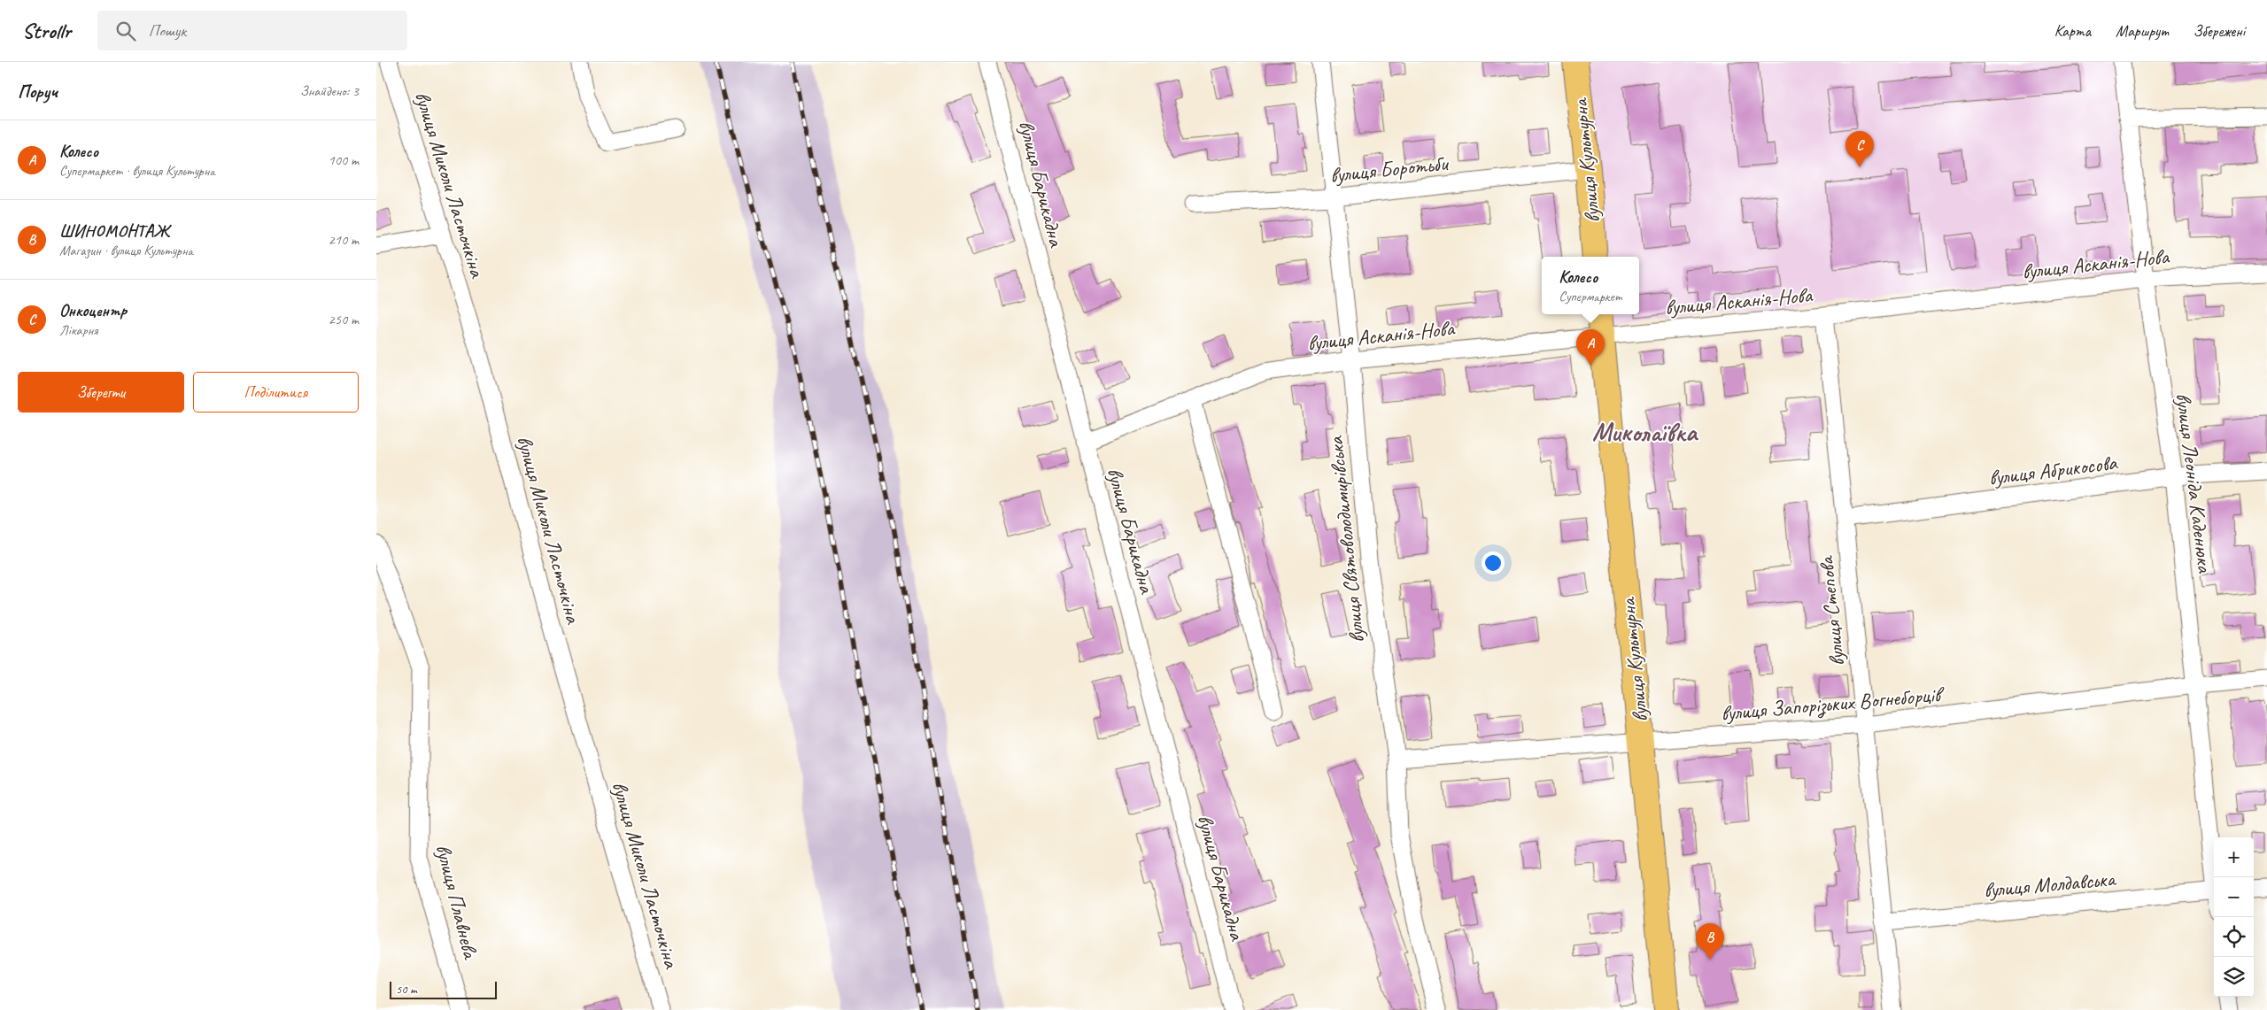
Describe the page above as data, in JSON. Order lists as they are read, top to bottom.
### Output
{
  "streets": {
    "main road": ["вулиця Культурна"],
    "street": [
      "вулиця Боротьби",
      "вулиця Барикадна",
      "вулиця Миколи Ласточкіна",
      "вулиця Асканія-Нова",
      "вулиця Абрикосова",
      "вулиця Леоніда Каденюка",
      "вулиця Святоволодимирівська",
      "вулиця Степова",
      "вулиця Запорізьких Вогнеборців",
      "вулиця Молдавська",
      "вулиця Плавнева"
    ]
  },
  "crossings": [
    ["вулиця Культурна", "вулиця Боротьби"],
    ["вулиця Культурна", "вулиця Асканія-Нова"],
    ["вулиця Культурна", "вулиця Запорізьких Вогнеборців"],
    ["вулиця Боротьби", "вулиця Святоволодимирівська"],
    ["вулиця Барикадна", "вулиця Асканія-Нова"],
    ["вулиця Асканія-Нова", "вулиця Леоніда Каденюка"],
    ["вулиця Асканія-Нова", "вулиця Святоволодимирівська"],
    ["вулиця Асканія-Нова", "вулиця Степова"],
    ["вулиця Абрикосова", "вулиця Леоніда Каденюка"],
    ["вулиця Абрикосова", "вулиця Степова"],
    ["вулиця Леоніда Каденюка", "вулиця Запорізьких Вогнеборців"],
    ["вулиця Святоволодимирівська", "вулиця Запорізьких Вогнеборців"],
    ["вулиця Степова", "вулиця Запорізьких Вогнеборців"],
    ["вулиця Степова", "вулиця Молдавська"]
  ],
  "districts": ["Миколаївка"],
  "scale_bar": "50 m",
  "page": {
    "header": "Strollr",
    "search": "Пошук",
    "nav": ["Карта", "Маршрут", "Збережені"],
    "heading": ["Поруч", "Знайдено: 3"],
    "list": [
      {
        "mark": "A",
        "name": "Колесо",
        "note": "Супермаркет · вулиця Культурна",
        "value": "100 m"
      },
      {
        "mark": "B",
        "name": "ШИНОМОНТАЖ",
        "note": "Магазин · вулиця Культурна",
        "value": "210 m"
      },
      {
        "mark": "C",
        "name": "Онкоцентр",
        "note": "Лікарня",
        "value": "250 m"
      }
    ],
    "pins": ["C", "A", "B"],
    "popup": ["Колесо", "Супермаркет"],
    "buttons": ["Зберегти", "Поділитися"],
    "map_buttons": ["+", "−"],
    "scale": "50 m"
  }
}
